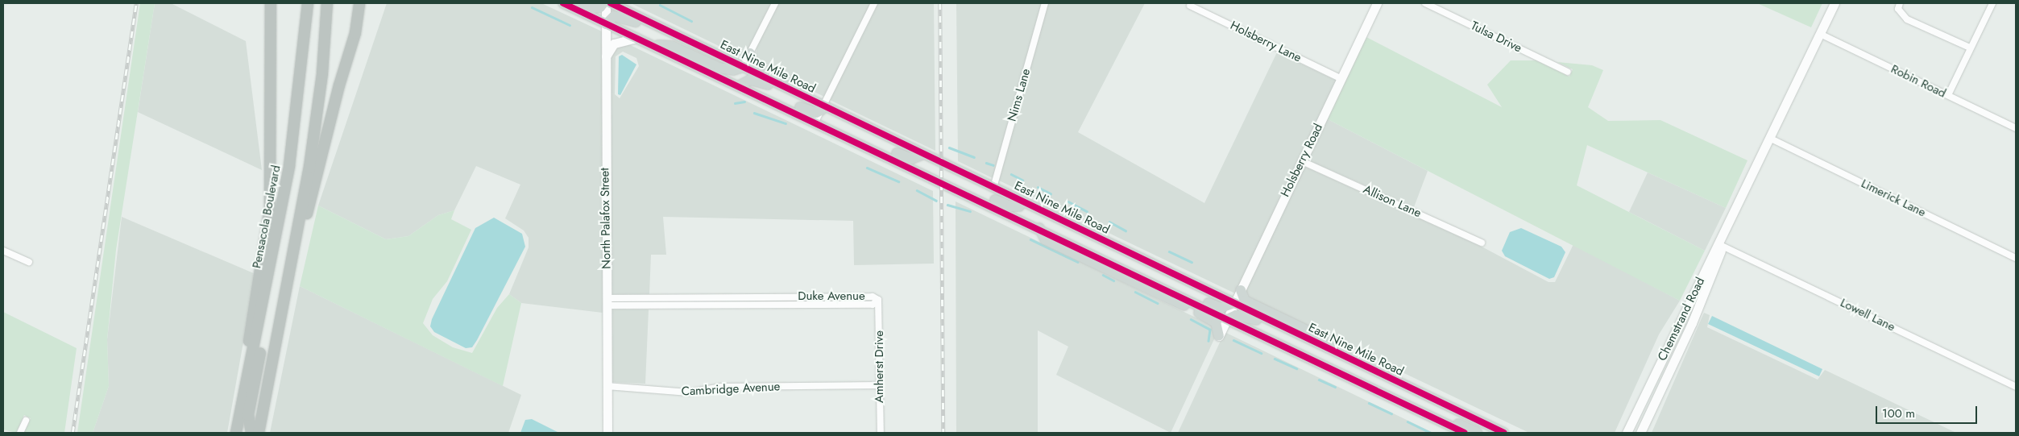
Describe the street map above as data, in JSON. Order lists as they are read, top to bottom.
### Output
{
  "streets": {
    "highway": ["Pensacola Boulevard"],
    "main road": ["East Nine Mile Road"],
    "street": [
      "Tulsa Drive",
      "Holsberry Lane",
      "Robin Road",
      "Nims Lane",
      "Holsberry Road",
      "Limerick Lane",
      "Allison Lane",
      "North Palafox Street",
      "Duke Avenue",
      "Lowell Lane",
      "Chemstrand Road",
      "Amherst Drive",
      "Cambridge Avenue"
    ]
  },
  "crossings": [
    ["Holsberry Lane", "Holsberry Road"],
    ["East Nine Mile Road", "Nims Lane"],
    ["East Nine Mile Road", "Holsberry Road"],
    ["Robin Road", "Chemstrand Road"],
    ["Holsberry Road", "Allison Lane"],
    ["Limerick Lane", "Chemstrand Road"],
    ["North Palafox Street", "Duke Avenue"],
    ["North Palafox Street", "Cambridge Avenue"],
    ["Duke Avenue", "Amherst Drive"],
    ["Lowell Lane", "Chemstrand Road"],
    ["Amherst Drive", "Cambridge Avenue"]
  ],
  "scale_bar": "100 m"
}
